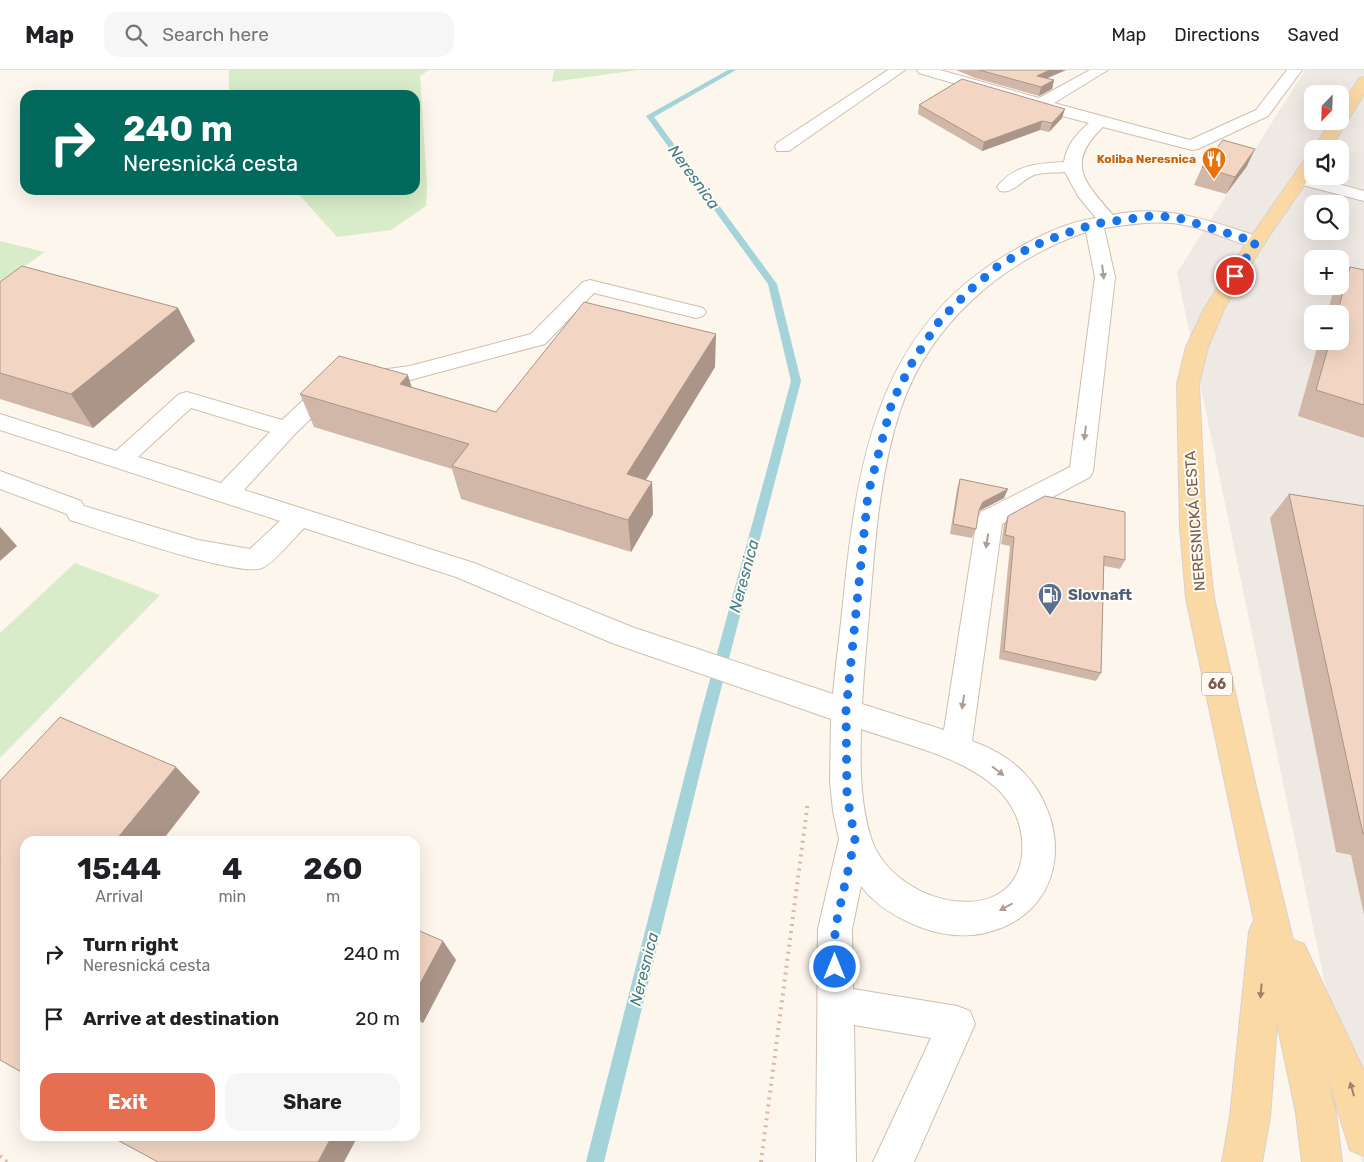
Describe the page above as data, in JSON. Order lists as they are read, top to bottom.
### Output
{
  "streets": {
    "main road": ["NERESNICKÁ CESTA", "66"]
  },
  "crossings": [
    ["NERESNICKÁ CESTA", "66"]
  ],
  "water": ["Neresnica"],
  "places": {
    "restaurant": ["Koliba Neresnica"],
    "fuel station": ["Slovnaft"]
  },
  "north": "bottom left",
  "page": {
    "header": "Map",
    "search": "Search here",
    "nav": ["Map", "Directions", "Saved"],
    "map_buttons": ["+", "−"],
    "turn": ["240 m", "Neresnická cesta"],
    "eta": [
      "15:44",
      "Arrival",
      "4",
      "min",
      "260",
      "m"
    ],
    "list": [
      {
        "name": "Turn right",
        "note": "Neresnická cesta",
        "value": "240 m"
      },
      {
        "name": "Arrive at destination",
        "value": "20 m"
      }
    ],
    "buttons": ["Exit", "Share"]
  }
}
